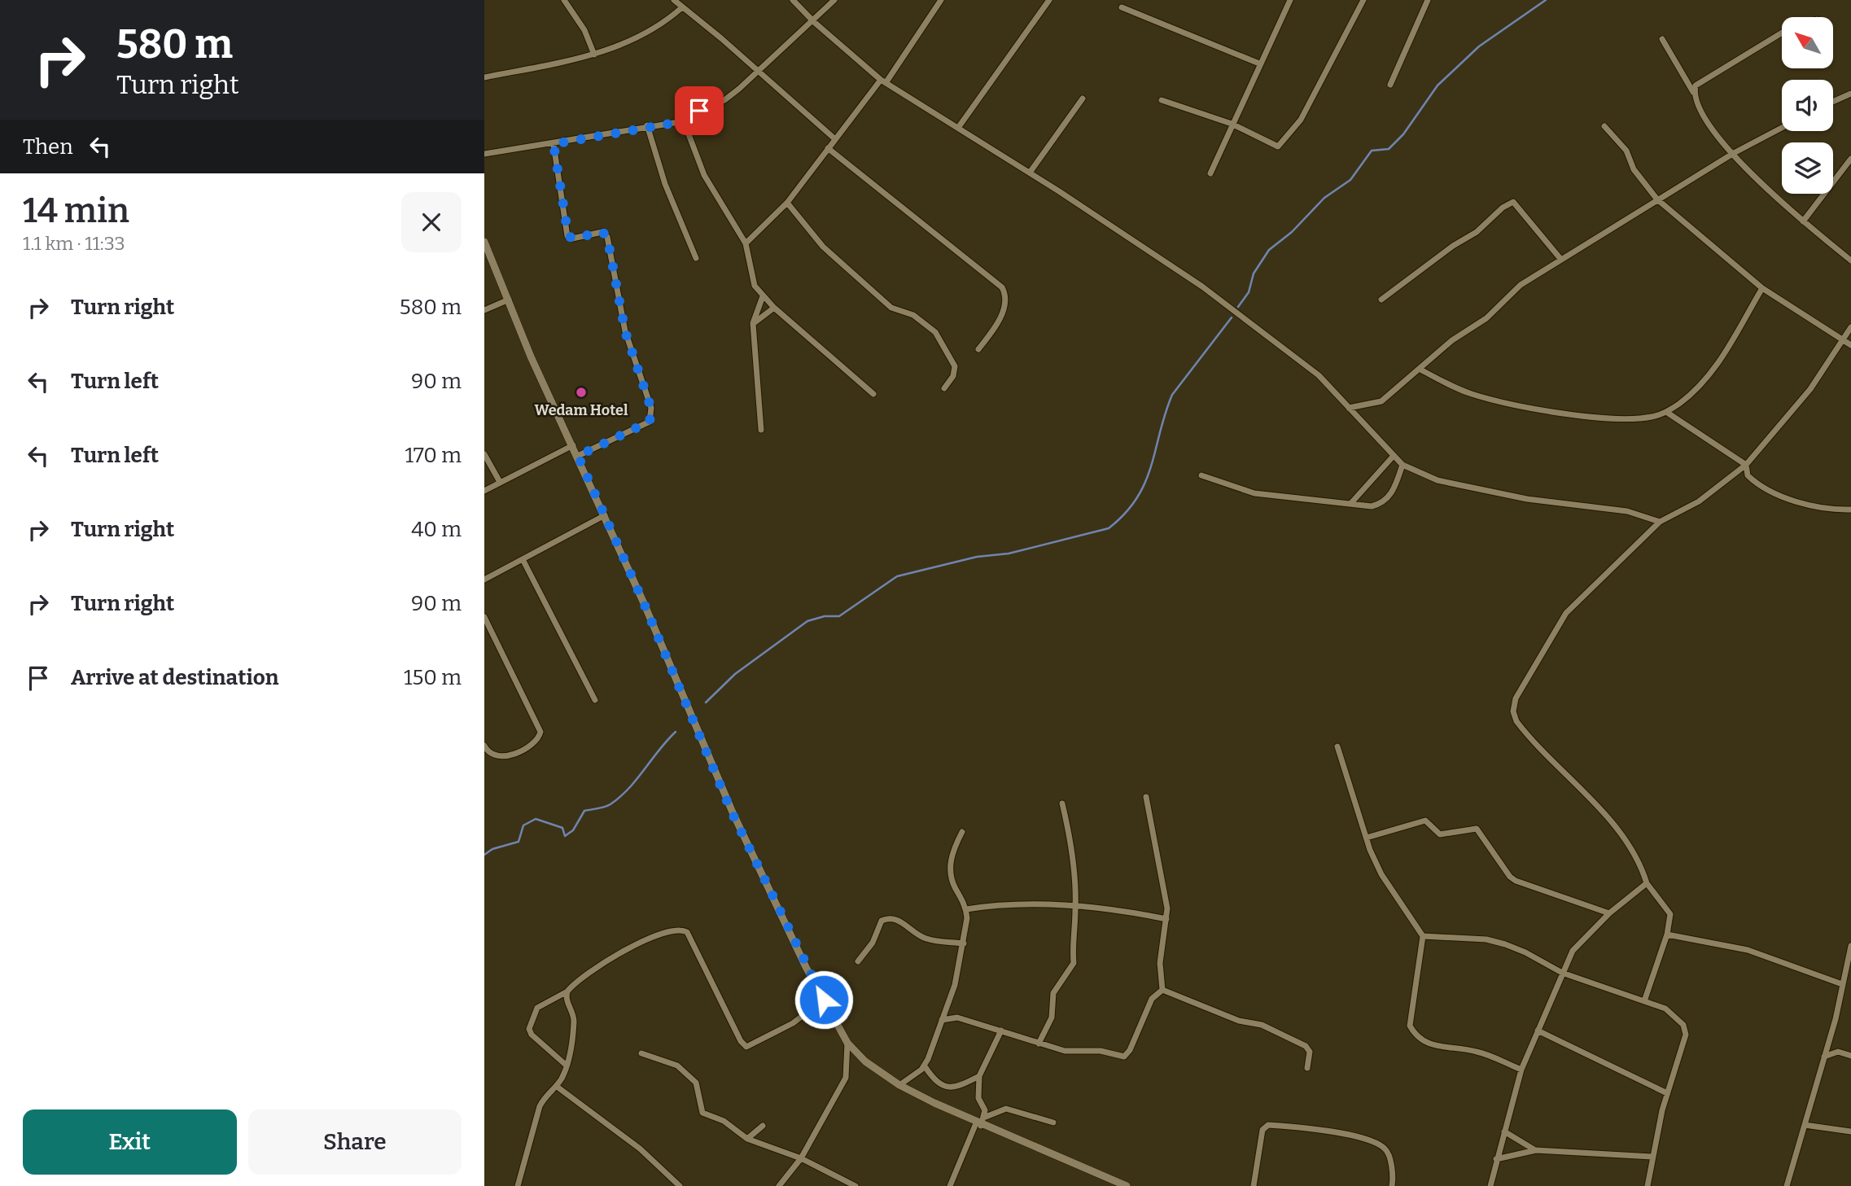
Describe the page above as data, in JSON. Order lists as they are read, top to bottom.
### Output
{
  "places": ["Wedam Hotel"],
  "north": "top left",
  "page": {
    "turn": ["580 m", "Turn right"],
    "then": "Then",
    "heading": ["14 min", "1.1 km · 11:33"],
    "list": [
      {
        "name": "Turn right",
        "value": "580 m"
      },
      {
        "name": "Turn left",
        "value": "90 m"
      },
      {
        "name": "Turn left",
        "value": "170 m"
      },
      {
        "name": "Turn right",
        "value": "40 m"
      },
      {
        "name": "Turn right",
        "value": "90 m"
      },
      {
        "name": "Arrive at destination",
        "value": "150 m"
      }
    ],
    "buttons": ["Exit", "Share"]
  }
}
